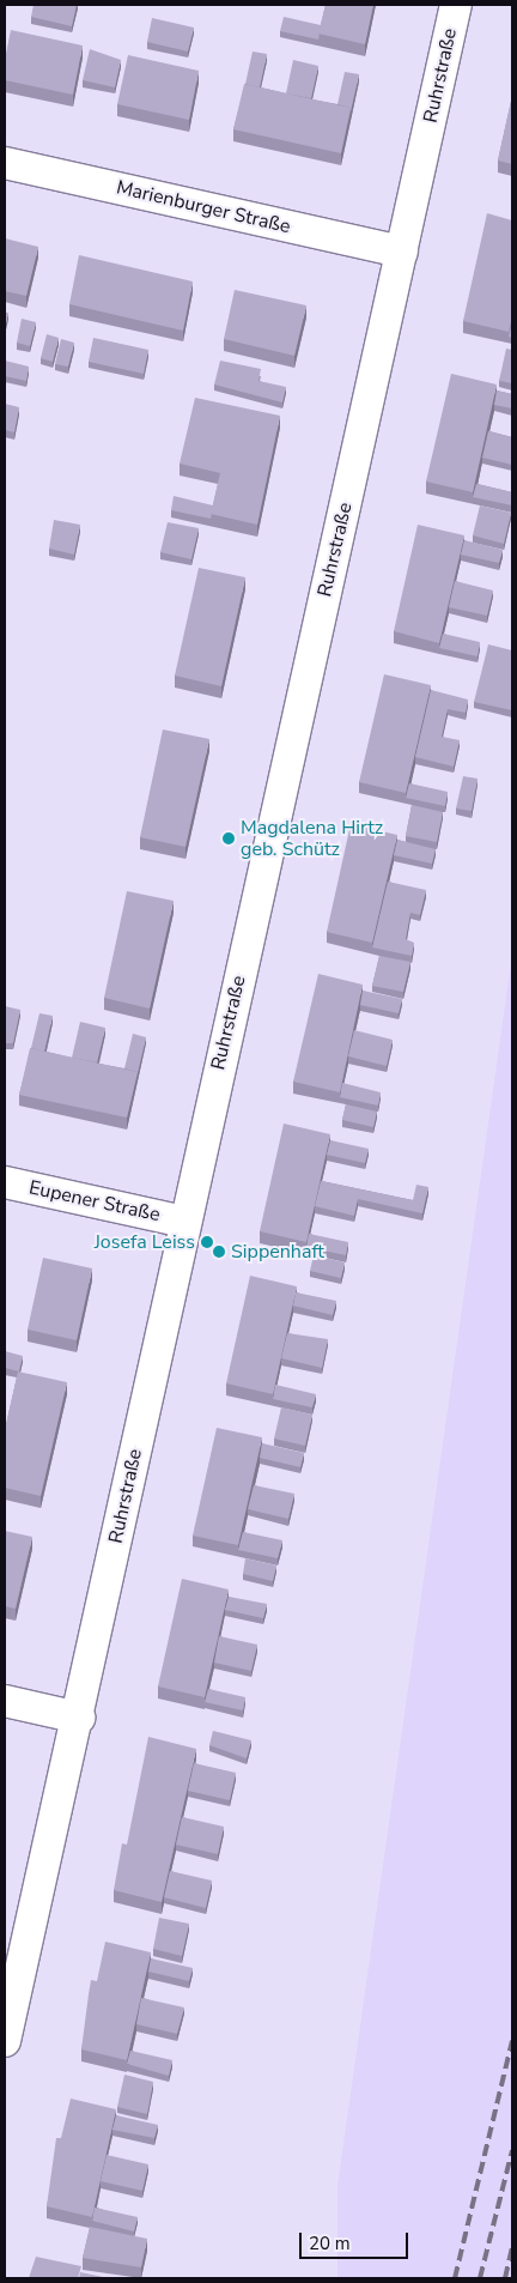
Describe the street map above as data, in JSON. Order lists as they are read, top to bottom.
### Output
{
  "streets": {
    "street": ["Ruhrstraße", "Marienburger Straße", "Eupener Straße"]
  },
  "crossings": [
    ["Ruhrstraße", "Marienburger Straße"],
    ["Ruhrstraße", "Eupener Straße"]
  ],
  "places": ["Magdalena Hirtz geb. Schütz", "Josefa Leiss", "Sippenhaft"],
  "scale_bar": "20 m"
}
